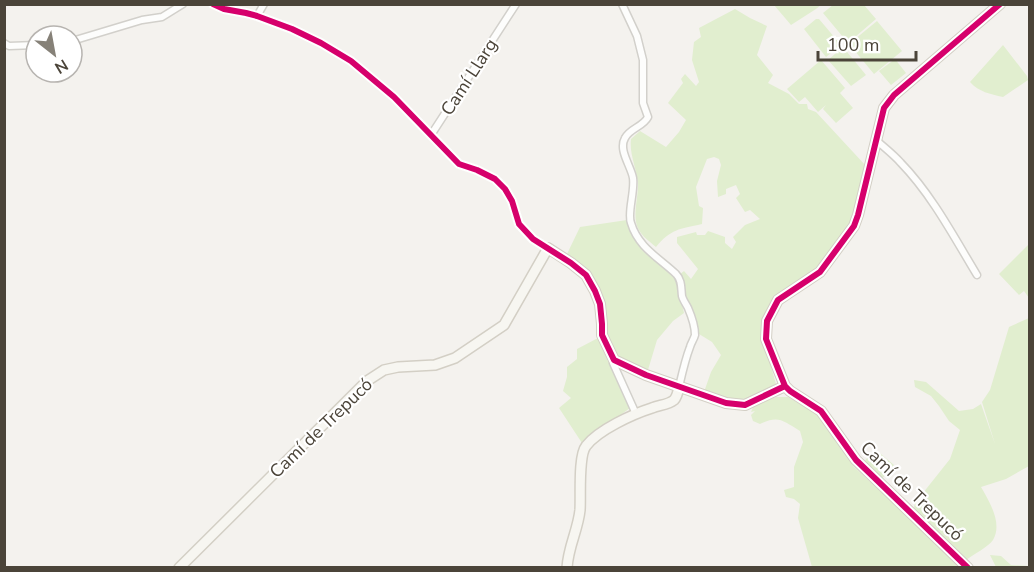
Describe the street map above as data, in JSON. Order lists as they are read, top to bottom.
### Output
{
  "streets": {
    "street": ["Camí Llarg", "Camí de Trepucó"]
  },
  "crossings": [
    ["Camí Llarg", "Camí de Trepucó"]
  ],
  "scale_bar": "100 m",
  "north": "bottom right"
}
